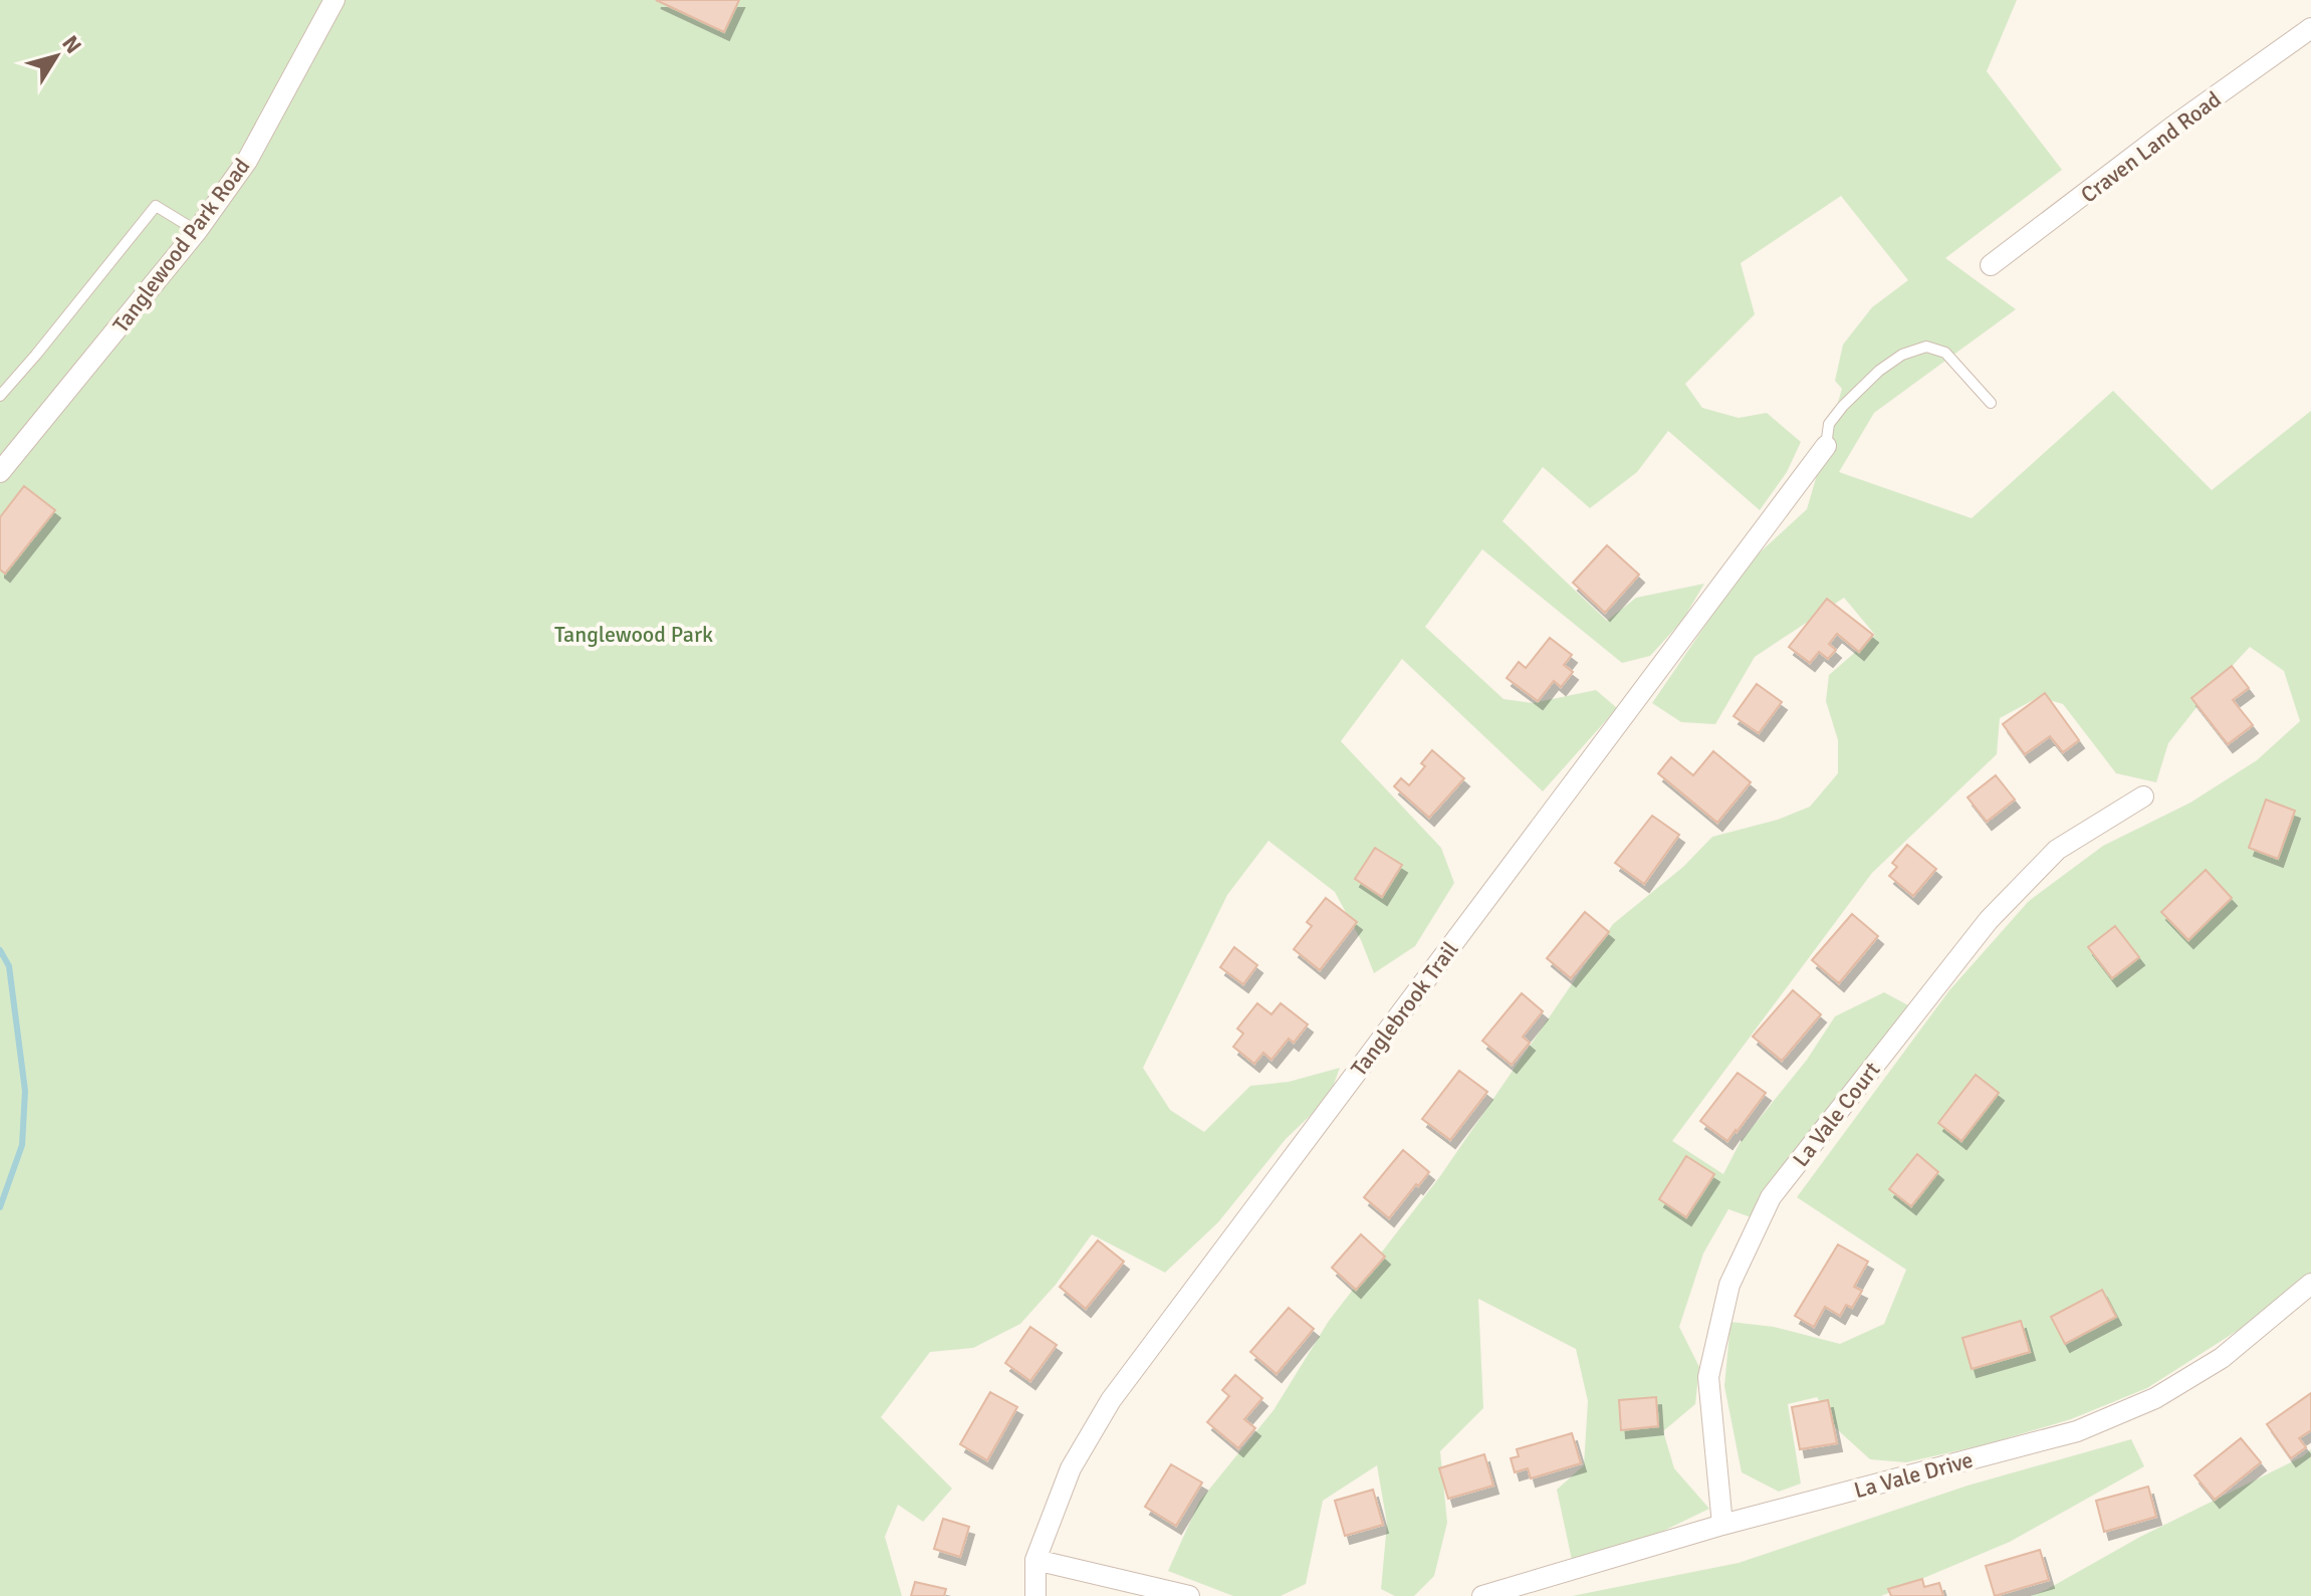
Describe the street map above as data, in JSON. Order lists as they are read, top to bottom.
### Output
{
  "streets": {
    "street": [
      "Craven Land Road",
      "Tanglewood Park Road",
      "Tanglebrook Trail",
      "La Vale Court",
      "La Vale Drive"
    ]
  },
  "crossings": [
    ["La Vale Court", "La Vale Drive"]
  ],
  "parks": ["Tanglewood Park"],
  "north": "top right"
}
